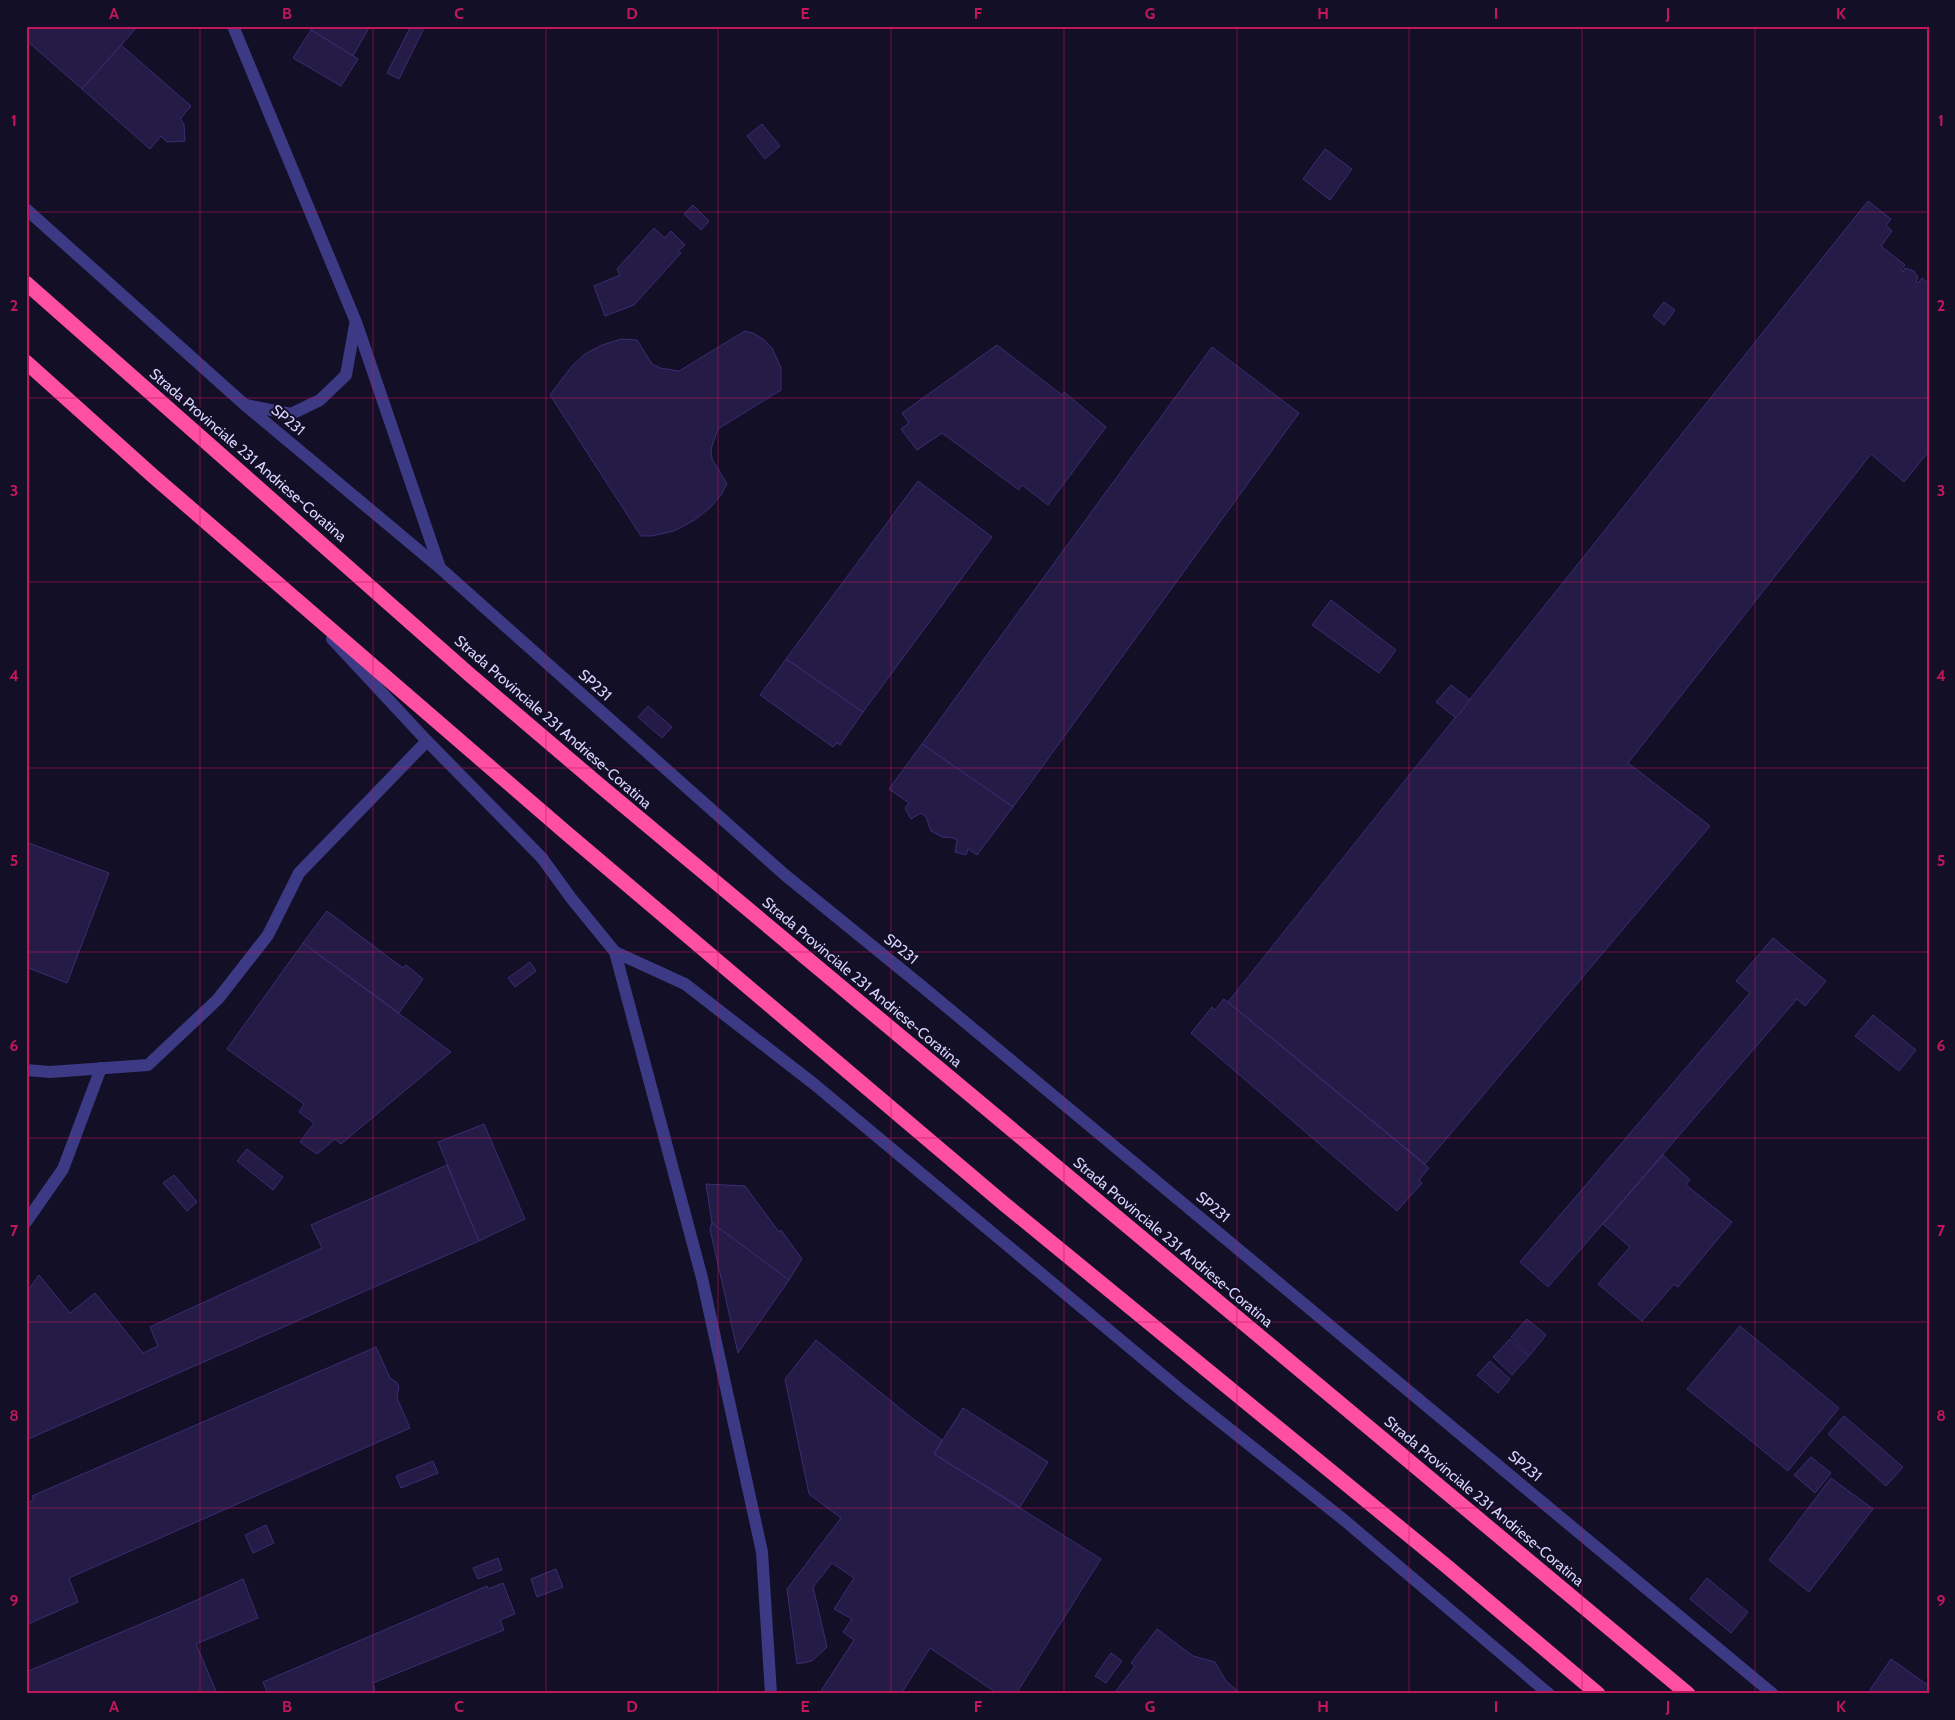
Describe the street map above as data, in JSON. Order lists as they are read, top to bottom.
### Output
{
  "streets": {
    "highway": ["Strada Provinciale 231 Andriese-Coratina"],
    "street": ["SP231"]
  },
  "grid": {
    "columns": [
      "A",
      "B",
      "C",
      "D",
      "E",
      "F",
      "G",
      "H",
      "I",
      "J",
      "K"
    ],
    "rows": [
      "1",
      "2",
      "3",
      "4",
      "5",
      "6",
      "7",
      "8",
      "9"
    ]
  }
}
